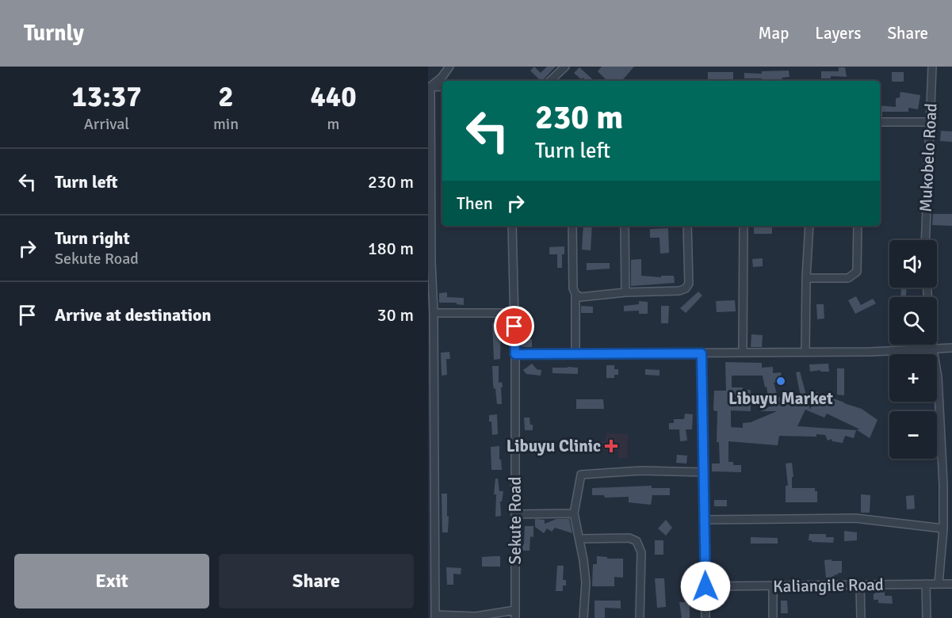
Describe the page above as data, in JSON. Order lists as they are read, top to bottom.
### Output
{
  "streets": {
    "street": ["Mukobelo Road", "Sekute Road", "Kaliangile Road"]
  },
  "places": {
    "other": ["Libuyu Market"],
    "health": ["Libuyu Clinic"]
  },
  "page": {
    "header": "Turnly",
    "nav": ["Map", "Layers", "Share"],
    "eta": [
      "13:37",
      "Arrival",
      "2",
      "min",
      "440",
      "m"
    ],
    "turn": ["230 m", "Turn left"],
    "list": [
      {
        "name": "Turn left",
        "value": "230 m"
      },
      {
        "name": "Turn right",
        "note": "Sekute Road",
        "value": "180 m"
      },
      {
        "name": "Arrive at destination",
        "value": "30 m"
      }
    ],
    "then": "Then",
    "map_buttons": ["+", "−"],
    "buttons": ["Exit", "Share"]
  }
}
